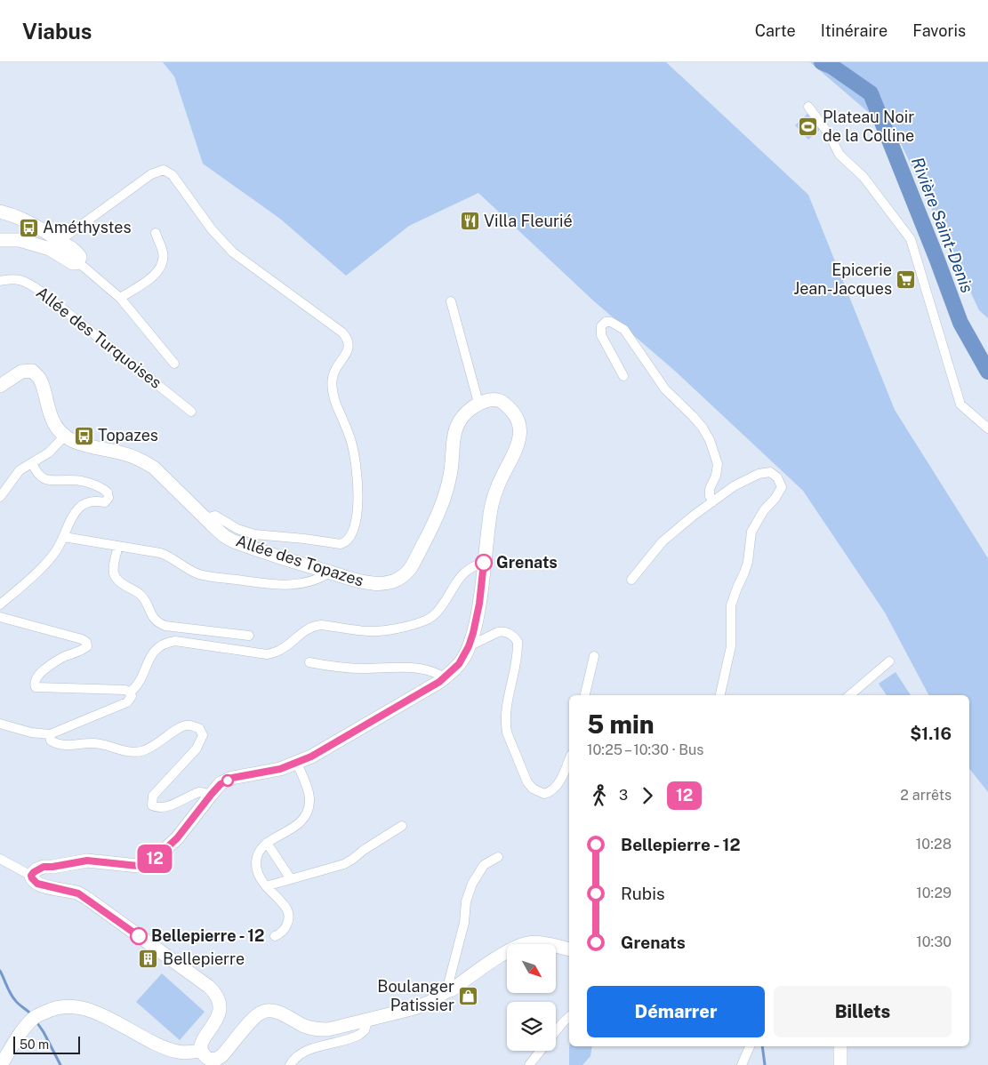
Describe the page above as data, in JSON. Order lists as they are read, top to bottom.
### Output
{
  "streets": {
    "main road": ["Allée des Topazes"],
    "street": ["Allée des Turquoises"]
  },
  "water": ["Rivière Saint-Denis"],
  "places": {
    "sports": ["Plateau Noir de la Colline"],
    "restaurant": ["Villa Fleurié"],
    "bus stop": ["Améthystes", "Topazes"],
    "supermarket": ["Epicerie Jean-Jacques"],
    "other": ["Grenats", "Bellepierre - 12"],
    "building": ["Bellepierre"],
    "shop": ["Boulanger Patissier"]
  },
  "lines": ["bus line 12"],
  "scale_bar": "50 m",
  "north": "bottom right",
  "page": {
    "header": "Viabus",
    "nav": ["Carte", "Itinéraire", "Favoris"],
    "on_map": "12",
    "heading": ["5 min", "10:25 – 10:30 · Bus", "$1.16"],
    "legs": ["3", "12", "2 arrêts"],
    "list": [
      {
        "name": "Bellepierre - 12",
        "value": "10:28"
      },
      {
        "name": "Rubis",
        "value": "10:29"
      },
      {
        "name": "Grenats",
        "value": "10:30"
      }
    ],
    "buttons": ["Démarrer", "Billets"],
    "scale": "50 m"
  }
}
